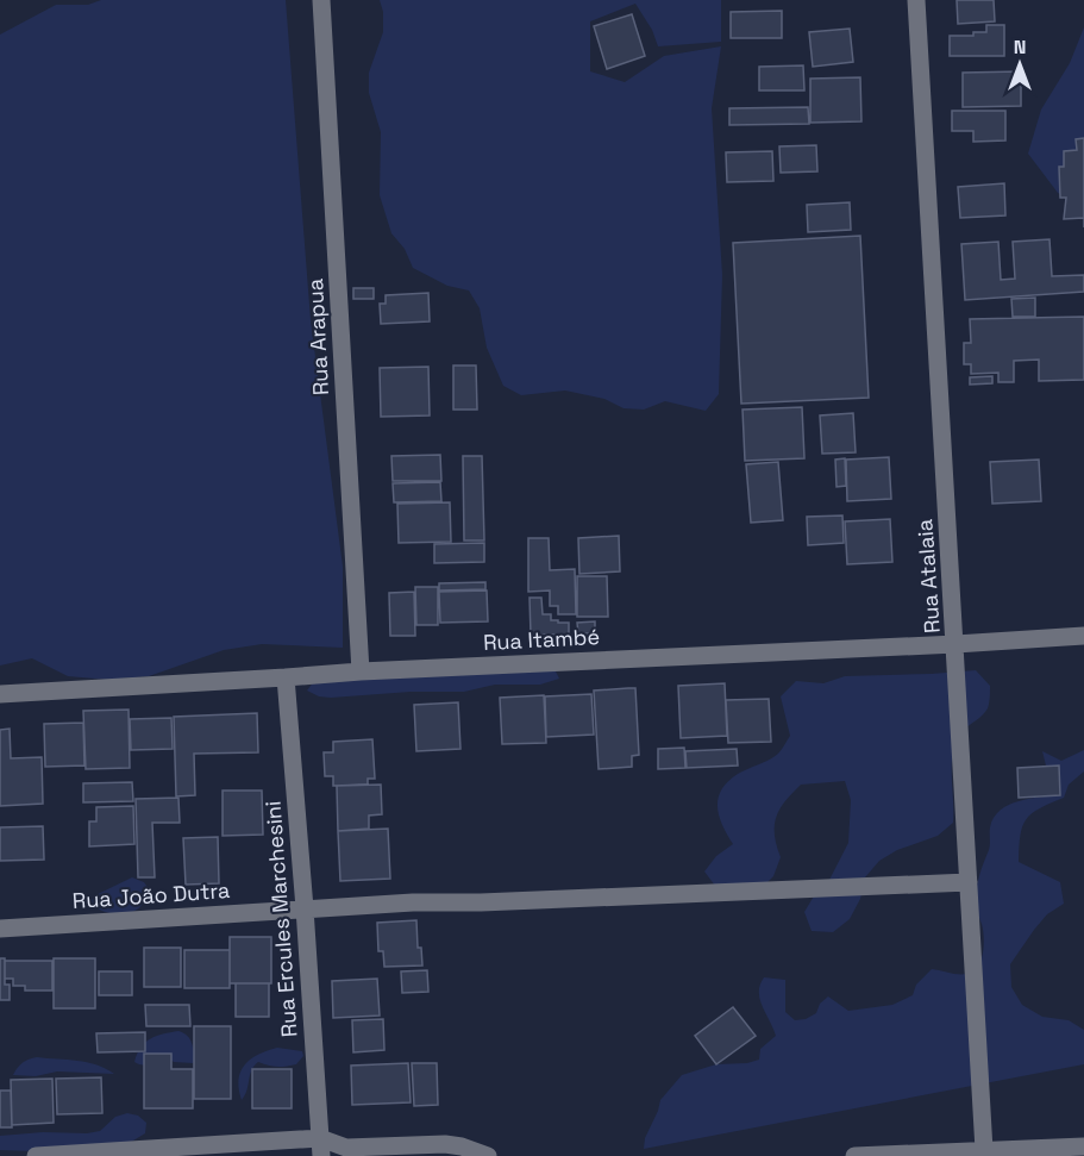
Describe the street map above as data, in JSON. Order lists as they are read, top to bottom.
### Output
{
  "streets": {
    "street": [
      "Rua Arapua",
      "Rua Atalaia",
      "Rua Itambé",
      "Rua João Dutra",
      "Rua Ercules Marchesini"
    ]
  },
  "crossings": [
    ["Rua Arapua", "Rua Itambé"],
    ["Rua Atalaia", "Rua Itambé"],
    ["Rua Atalaia", "Rua João Dutra"],
    ["Rua Itambé", "Rua Ercules Marchesini"],
    ["Rua João Dutra", "Rua Ercules Marchesini"]
  ],
  "north": "top"
}
